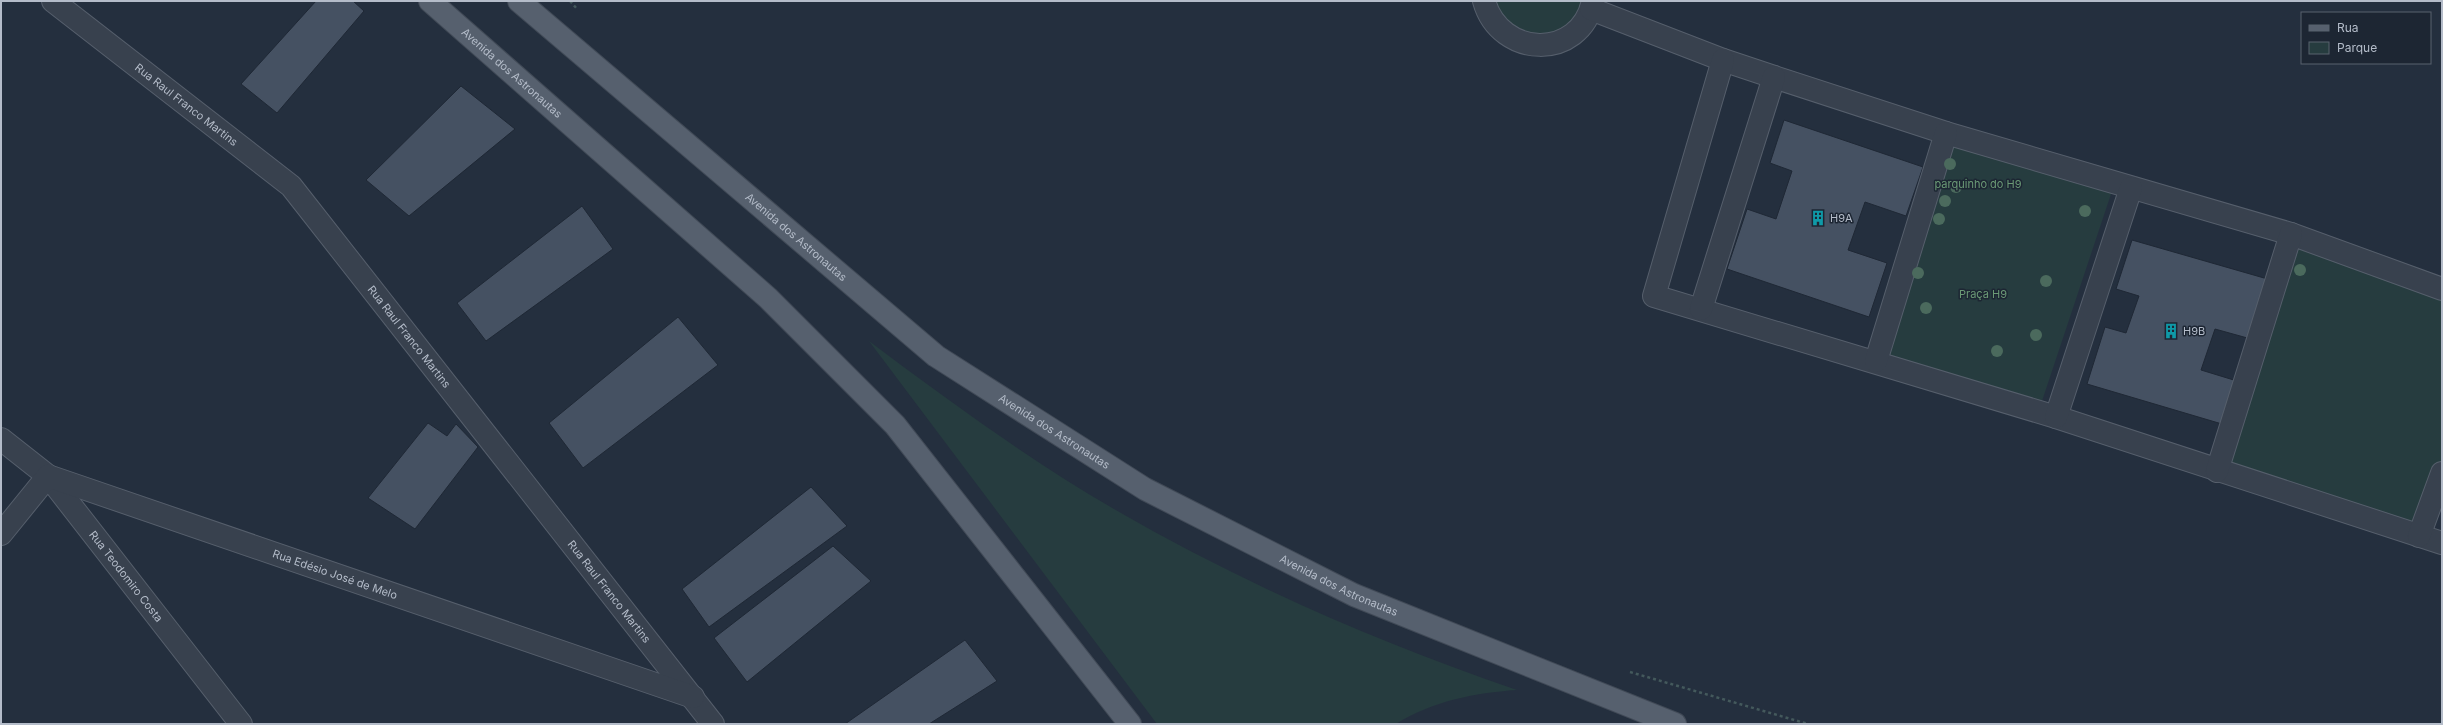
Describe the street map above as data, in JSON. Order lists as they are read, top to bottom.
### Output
{
  "streets": {
    "main road": ["Avenida dos Astronautas"],
    "street": ["Rua Raul Franco Martins", "Rua Edésio José de Melo", "Rua Teodomiro Costa"]
  },
  "crossings": [
    ["Rua Raul Franco Martins", "Rua Edésio José de Melo"],
    ["Rua Edésio José de Melo", "Rua Teodomiro Costa"]
  ],
  "parks": ["parquinho do H9", "Praça H9"],
  "places": {
    "building": ["H9A", "H9B"]
  },
  "legend": ["Rua", "Parque"]
}
